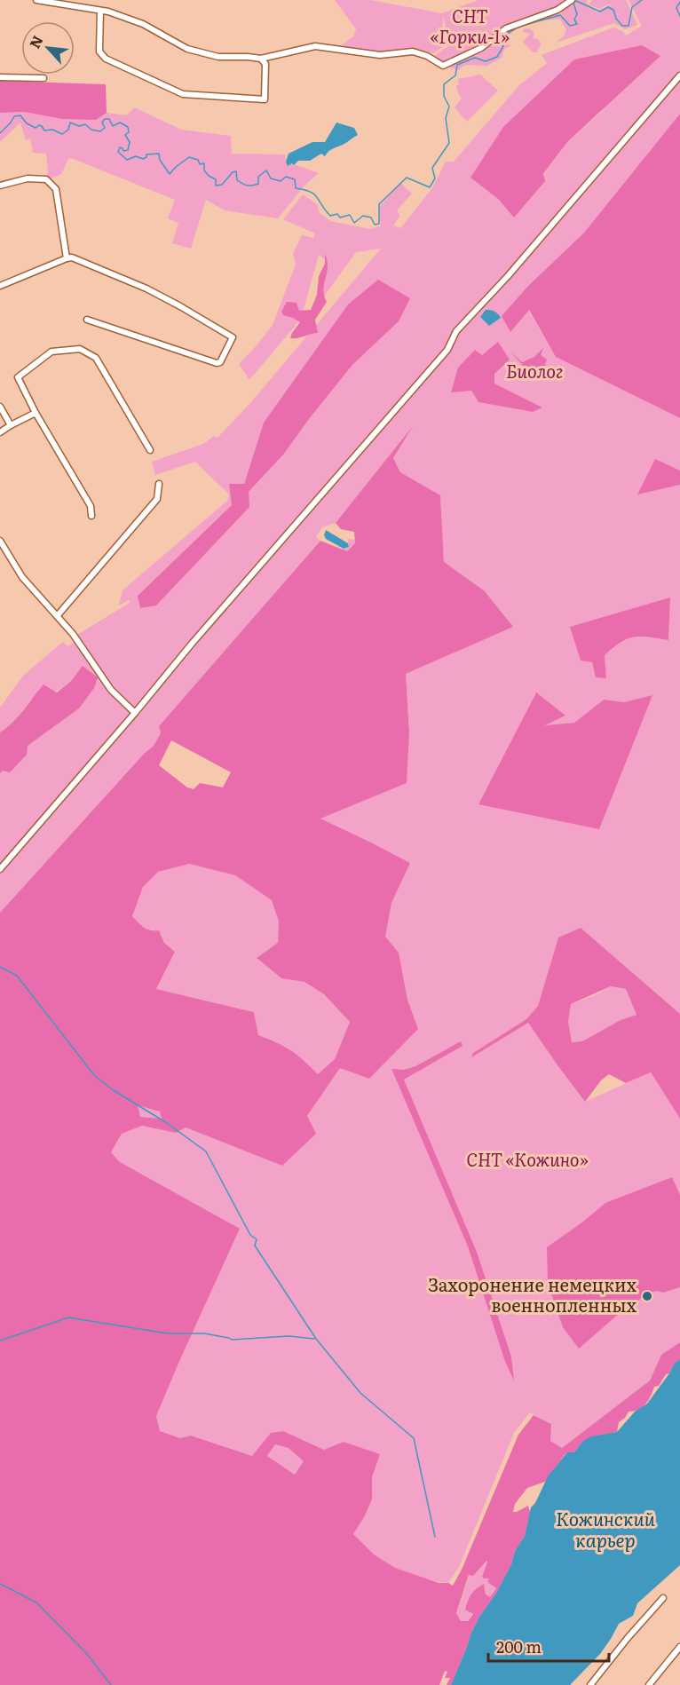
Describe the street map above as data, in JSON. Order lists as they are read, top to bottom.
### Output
{
  "water": ["Кожинский карьер"],
  "parks": ["СНТ «Горки-1»", "Биолог", "СНТ «Кожино»"],
  "places": ["Захоронение немецких военнопленных"],
  "scale_bar": "200 m",
  "north": "top left"
}
